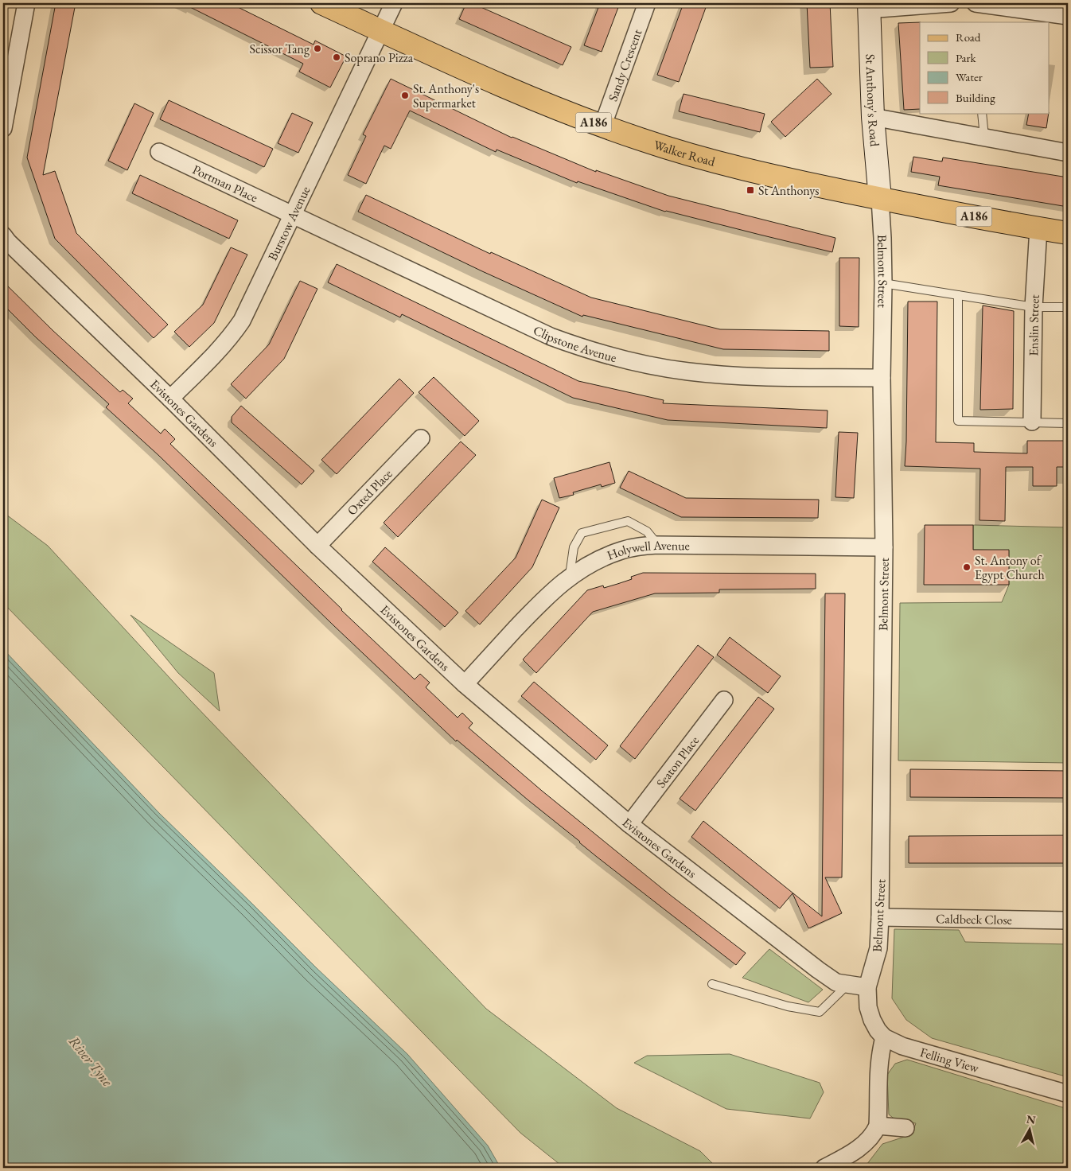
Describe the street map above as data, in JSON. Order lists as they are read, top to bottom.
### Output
{
  "streets": {
    "main road": ["A186", "Walker Road"],
    "street": [
      "Sandy Crescent",
      "St Anthony's Road",
      "Portman Place",
      "Burstow Avenue",
      "Belmont Street",
      "Enslin Street",
      "Clipstone Avenue",
      "Evistones Gardens",
      "Oxted Place",
      "Holywell Avenue",
      "Seaton Place",
      "Caldbeck Close",
      "Felling View"
    ]
  },
  "crossings": [
    ["Sandy Crescent", "Walker Road"],
    ["St Anthony's Road", "Walker Road"],
    ["St Anthony's Road", "Belmont Street"],
    ["Walker Road", "Burstow Avenue"],
    ["Walker Road", "Belmont Street"],
    ["Walker Road", "Enslin Street"],
    ["Portman Place", "Burstow Avenue"],
    ["Portman Place", "Clipstone Avenue"],
    ["Burstow Avenue", "Clipstone Avenue"],
    ["Burstow Avenue", "Evistones Gardens"],
    ["Belmont Street", "Clipstone Avenue"],
    ["Belmont Street", "Evistones Gardens"],
    ["Belmont Street", "Holywell Avenue"],
    ["Belmont Street", "Caldbeck Close"],
    ["Evistones Gardens", "Oxted Place"],
    ["Evistones Gardens", "Holywell Avenue"],
    ["Evistones Gardens", "Seaton Place"]
  ],
  "water": ["River Tyne"],
  "places": {
    "other": [
      "Scissor Tang",
      "Soprano Pizza",
      "St. Anthony's Supermarket",
      "St. Antony of Egypt Church"
    ],
    "transit": ["St Anthonys"]
  },
  "legend": [
    "Road",
    "Park",
    "Water",
    "Building"
  ],
  "north": "top"
}
